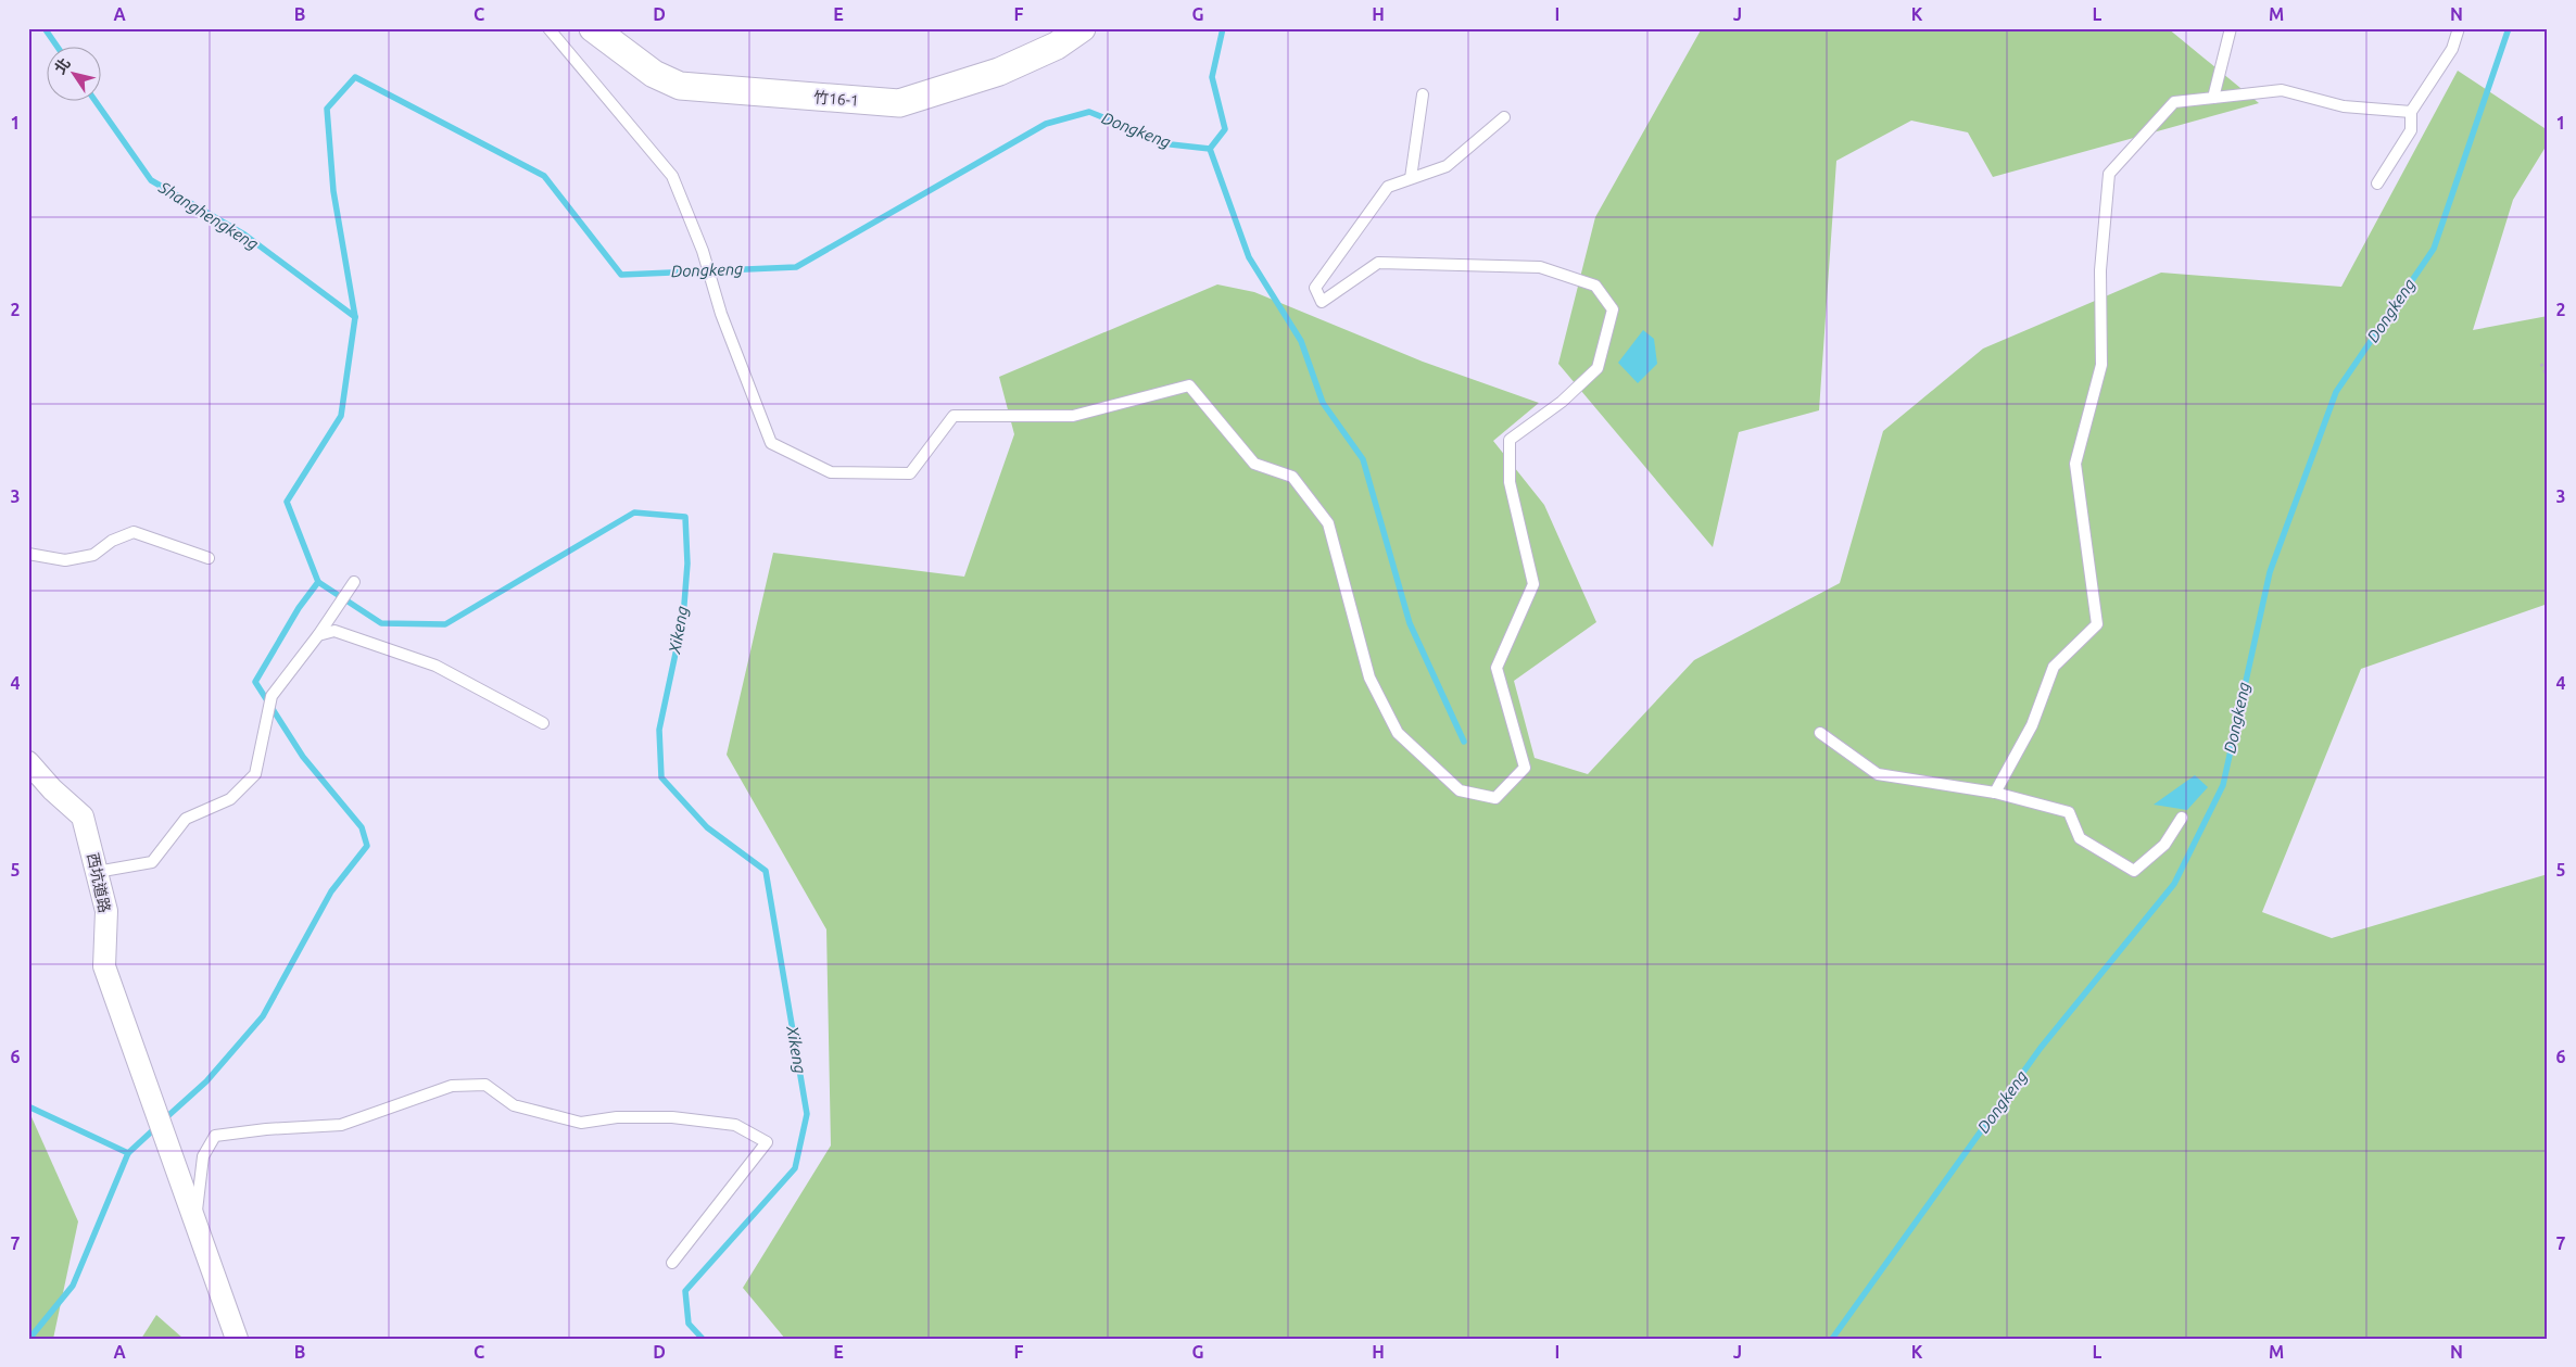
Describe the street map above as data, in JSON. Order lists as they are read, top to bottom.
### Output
{
  "streets": {
    "street": ["竹16-1", "西坑道路"]
  },
  "water": ["Dongkeng", "Shanghengkeng", "Xikeng"],
  "north": "top left",
  "grid": {
    "columns": [
      "A",
      "B",
      "C",
      "D",
      "E",
      "F",
      "G",
      "H",
      "I",
      "J",
      "K",
      "L",
      "M",
      "N"
    ],
    "rows": [
      "1",
      "2",
      "3",
      "4",
      "5",
      "6",
      "7"
    ]
  }
}
